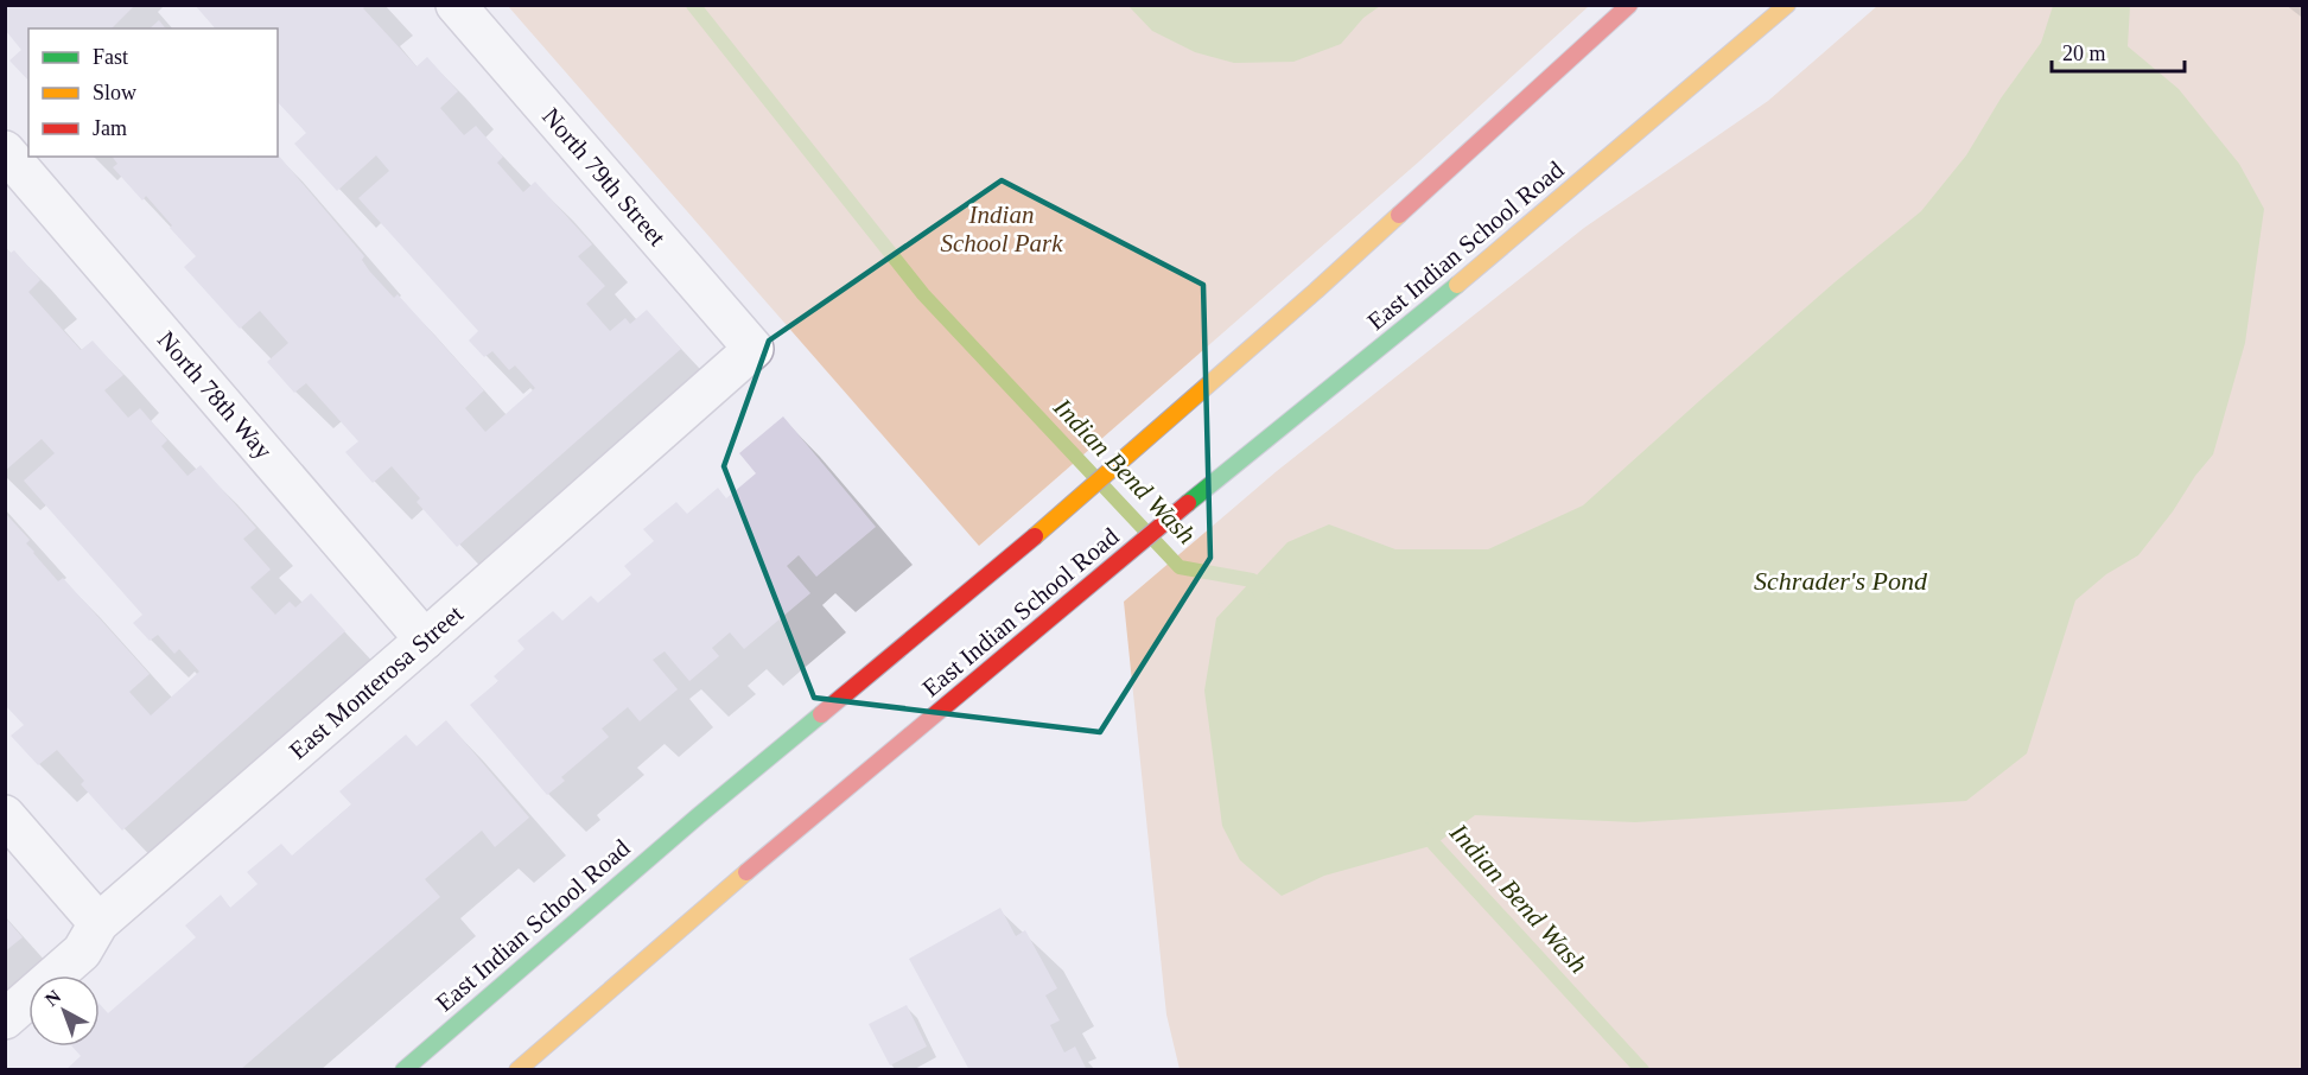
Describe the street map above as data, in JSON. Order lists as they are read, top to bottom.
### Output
{
  "streets": {
    "main road": ["East Indian School Road"],
    "street": ["North 79th Street", "North 78th Way", "East Monterosa Street"]
  },
  "crossings": [
    ["North 79th Street", "East Monterosa Street"],
    ["North 78th Way", "East Monterosa Street"]
  ],
  "water": ["Indian Bend Wash", "Schrader's Pond"],
  "parks": ["Indian School Park"],
  "legend": ["Fast", "Slow", "Jam"],
  "scale_bar": "20 m",
  "north": "top left"
}
